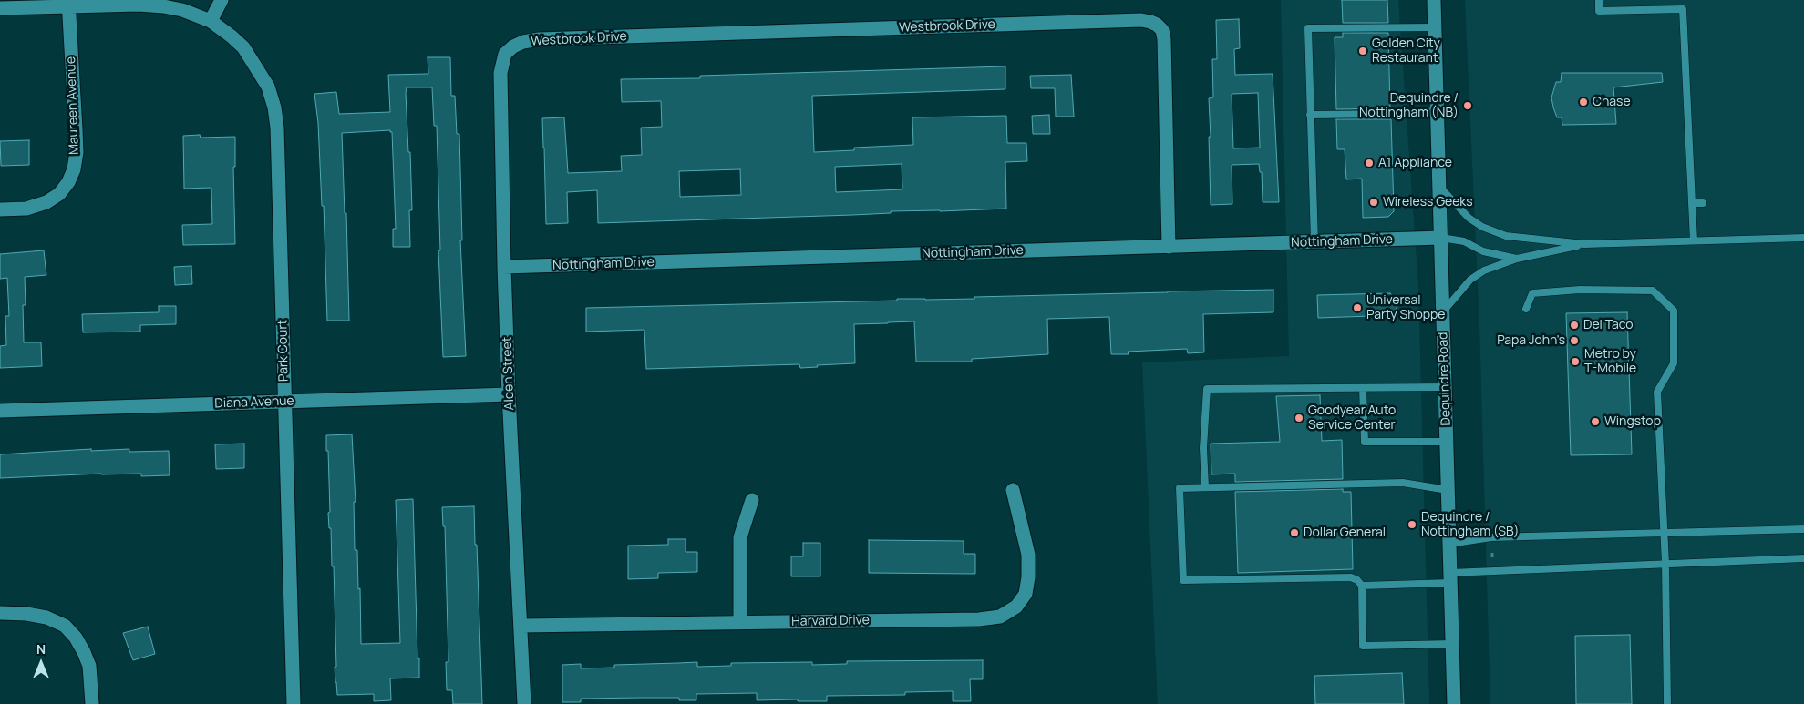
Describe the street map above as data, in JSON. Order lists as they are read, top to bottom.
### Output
{
  "streets": {
    "street": [
      "Westbrook Drive",
      "Maureen Avenue",
      "Nottingham Drive",
      "Park Court",
      "Alden Street",
      "Dequindre Road",
      "Diana Avenue",
      "Harvard Drive"
    ]
  },
  "crossings": [
    ["Westbrook Drive", "Nottingham Drive"],
    ["Westbrook Drive", "Alden Street"],
    ["Maureen Avenue", "Park Court"],
    ["Nottingham Drive", "Alden Street"],
    ["Nottingham Drive", "Dequindre Road"],
    ["Park Court", "Diana Avenue"],
    ["Alden Street", "Diana Avenue"],
    ["Alden Street", "Harvard Drive"]
  ],
  "places": [
    "Golden City Restaurant",
    "Chase",
    "Dequindre / Nottingham (NB)",
    "A1 Appliance",
    "Wireless Geeks",
    "Universal Party Shoppe",
    "Del Taco",
    "Papa John's",
    "Metro by T-Mobile",
    "Goodyear Auto Service Center",
    "Wingstop",
    "Dequindre / Nottingham (SB)",
    "Dollar General"
  ],
  "north": "top"
}
